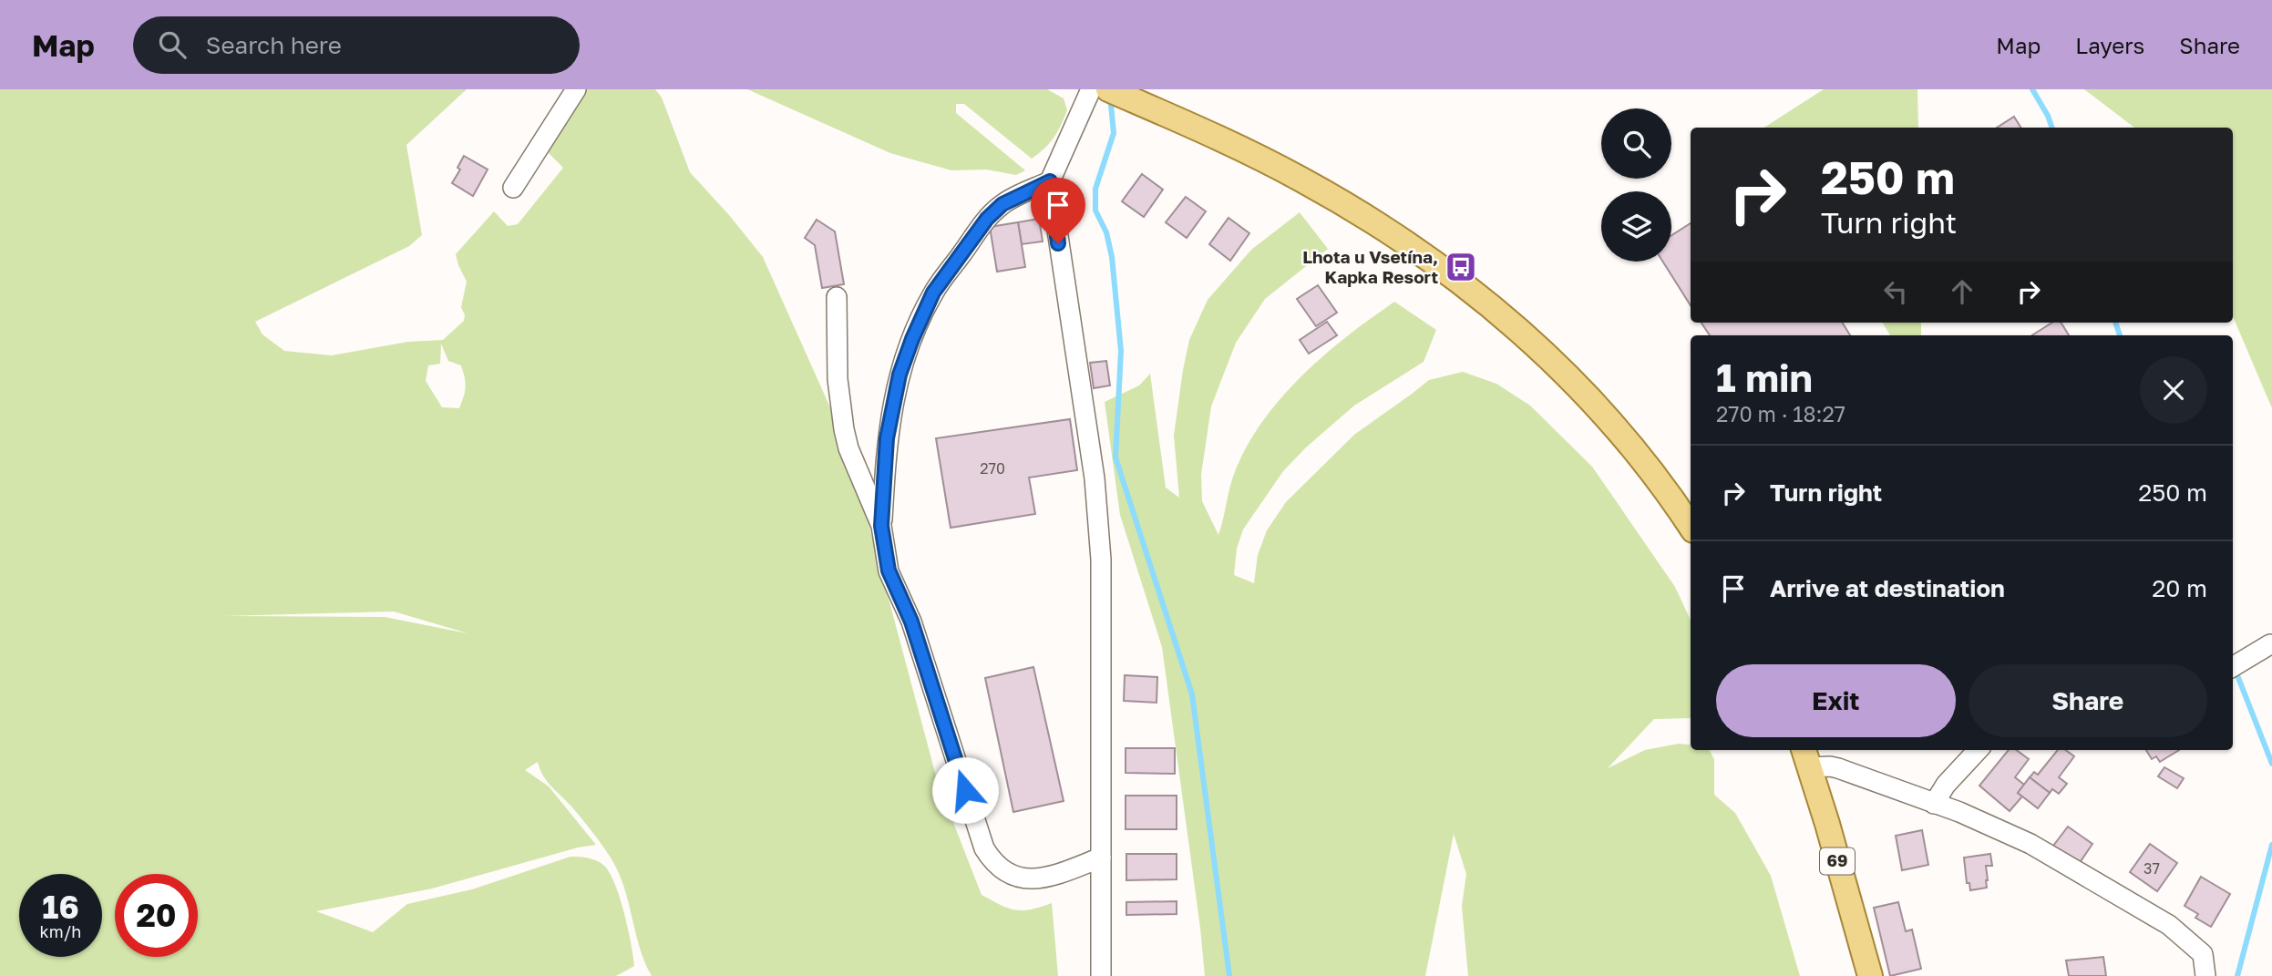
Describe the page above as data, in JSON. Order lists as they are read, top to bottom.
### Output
{
  "streets": {
    "main road": ["69"]
  },
  "places": {
    "bus stop": ["Lhota u Vsetína, Kapka Resort"]
  },
  "house_numbers": ["270", "37"],
  "page": {
    "header": "Map",
    "search": "Search here",
    "nav": ["Map", "Layers", "Share"],
    "turn": ["250 m", "Turn right"],
    "heading": ["1 min", "270 m · 18:27"],
    "list": [
      {
        "name": "Turn right",
        "value": "250 m"
      },
      {
        "name": "Arrive at destination",
        "value": "20 m"
      }
    ],
    "buttons": ["Exit", "Share"],
    "speed": "16 km/h",
    "limit": "20"
  }
}
